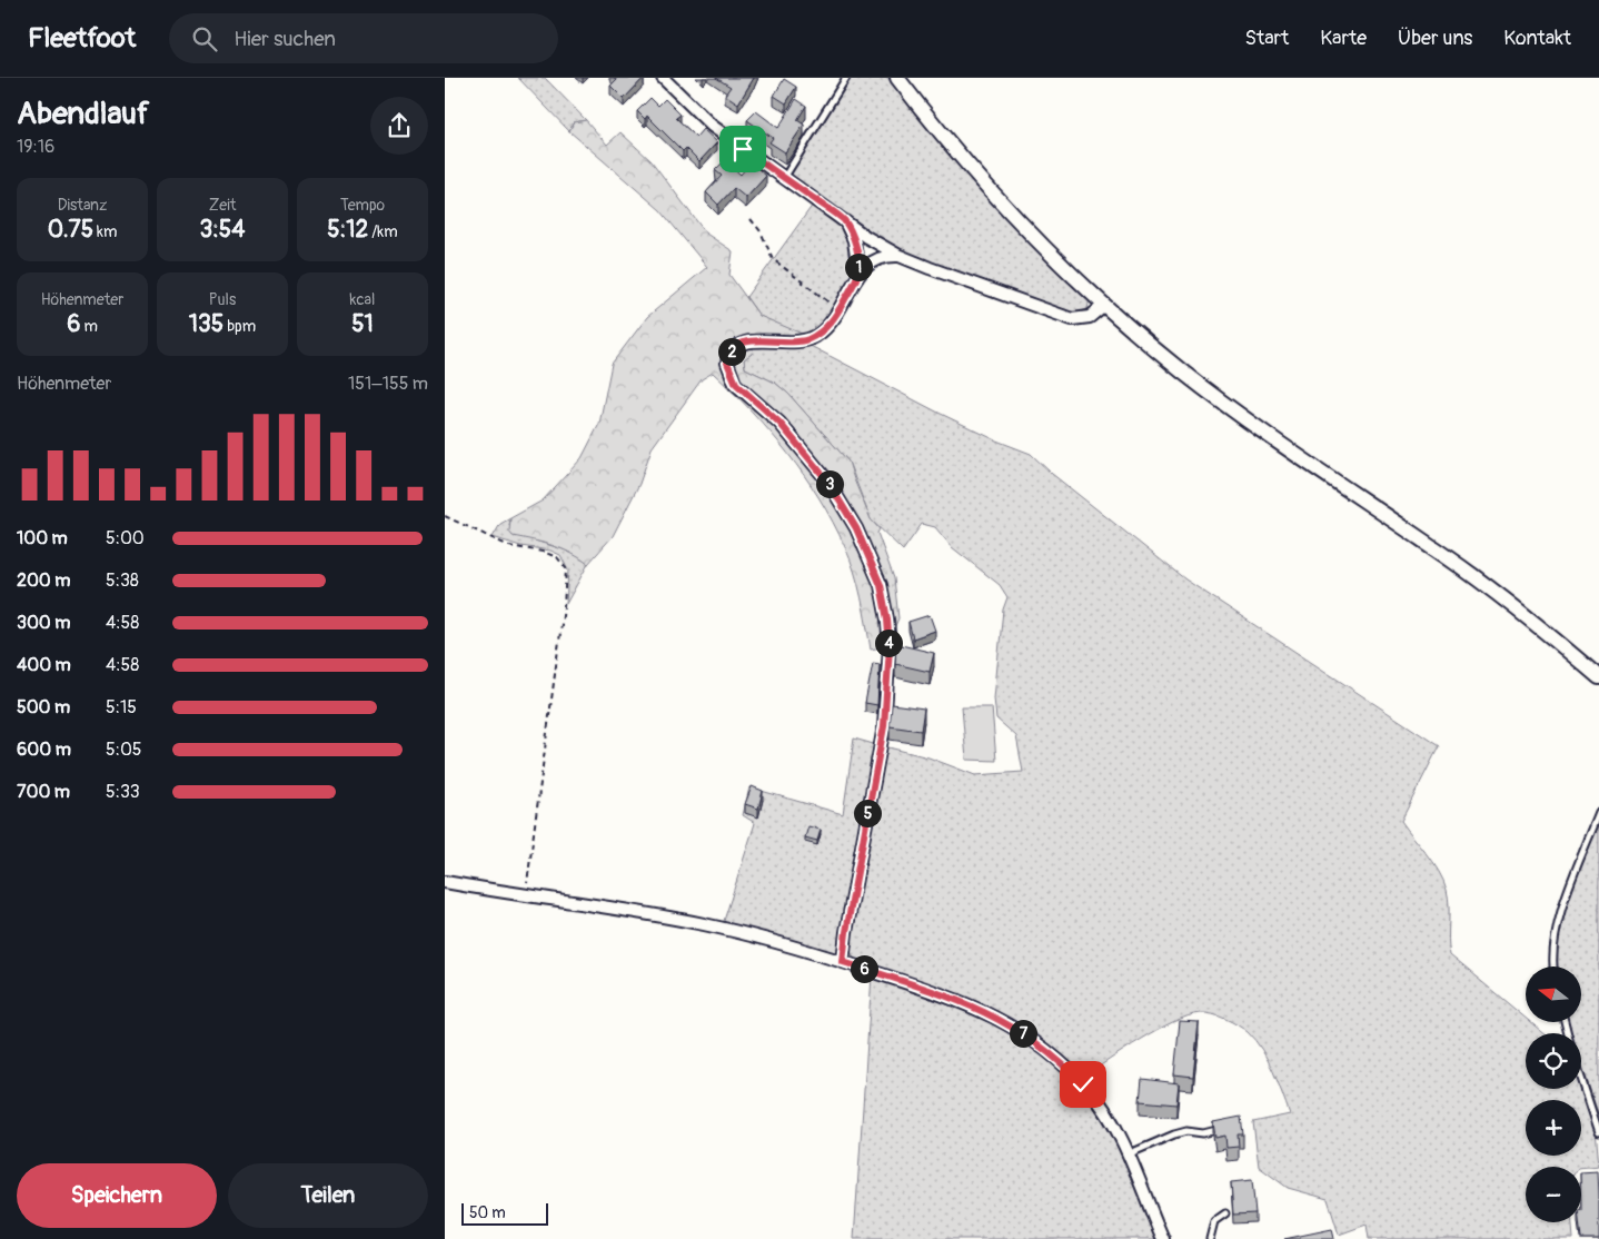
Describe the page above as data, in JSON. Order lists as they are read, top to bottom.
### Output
{
  "scale_bar": "50 m",
  "north": "left",
  "page": {
    "header": "Fleetfoot",
    "search": "Hier suchen",
    "nav": [
      "Start",
      "Karte",
      "Über uns",
      "Kontakt"
    ],
    "heading": ["Abendlauf", "19:16"],
    "stats": [
      ["Distanz", "0.75 km"],
      ["Zeit", "3:54"],
      ["Tempo", "5:12 /km"],
      ["Höhenmeter", "6 m"],
      ["Puls", "135 bpm"],
      ["kcal", "51"]
    ],
    "pins": [
      "1",
      "2",
      "3",
      "4",
      "5",
      "6",
      "7"
    ],
    "chart": ["Höhenmeter", "151–155 m"],
    "list": [
      {
        "name": "100 m",
        "note": "5:00"
      },
      {
        "name": "200 m",
        "note": "5:38"
      },
      {
        "name": "300 m",
        "note": "4:58"
      },
      {
        "name": "400 m",
        "note": "4:58"
      },
      {
        "name": "500 m",
        "note": "5:15"
      },
      {
        "name": "600 m",
        "note": "5:05"
      },
      {
        "name": "700 m",
        "note": "5:33"
      }
    ],
    "map_buttons": ["+", "−"],
    "buttons": ["Speichern", "Teilen"],
    "scale": "50 m"
  }
}
